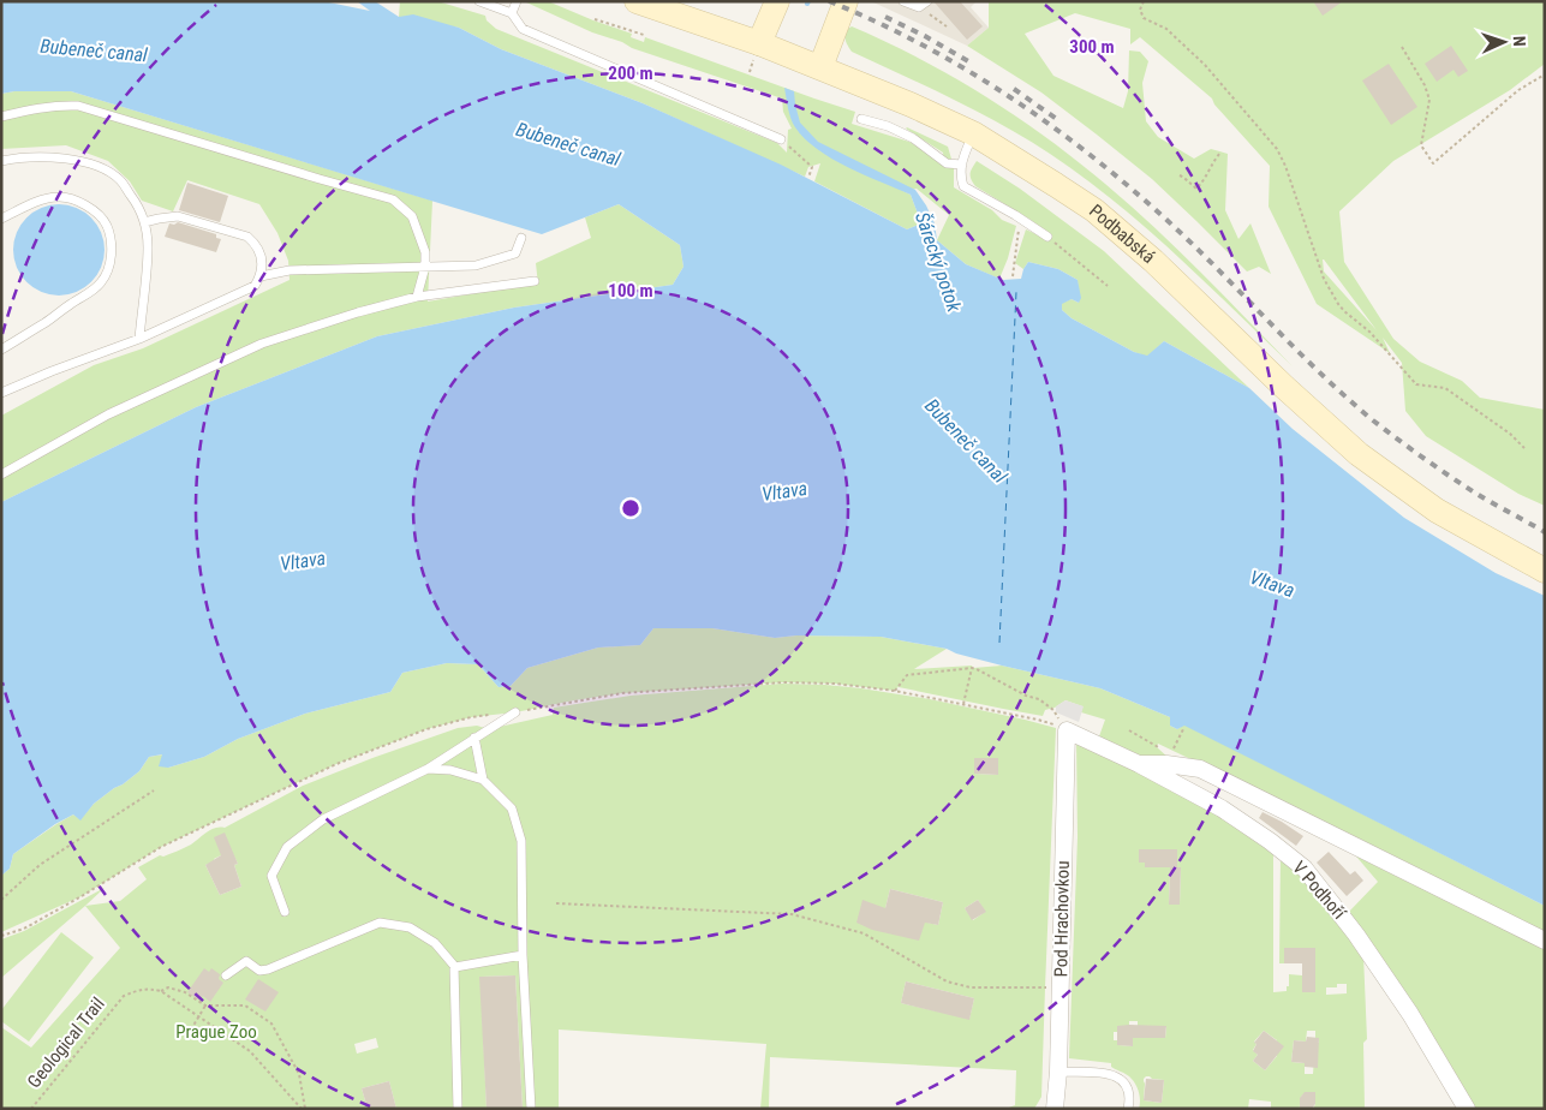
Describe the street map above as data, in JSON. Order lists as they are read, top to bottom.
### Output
{
  "streets": {
    "main road": ["Podbabská"],
    "street": ["V Podhoří", "Pod Hrachovkou"],
    "path": ["Geological Trail"]
  },
  "crossings": [
    ["V Podhoří", "Pod Hrachovkou"]
  ],
  "water": ["Bubeneč canal", "Šárecký potok", "Vltava"],
  "parks": ["Prague Zoo"],
  "north": "right",
  "rings": ["300 m", "200 m", "100 m"]
}
